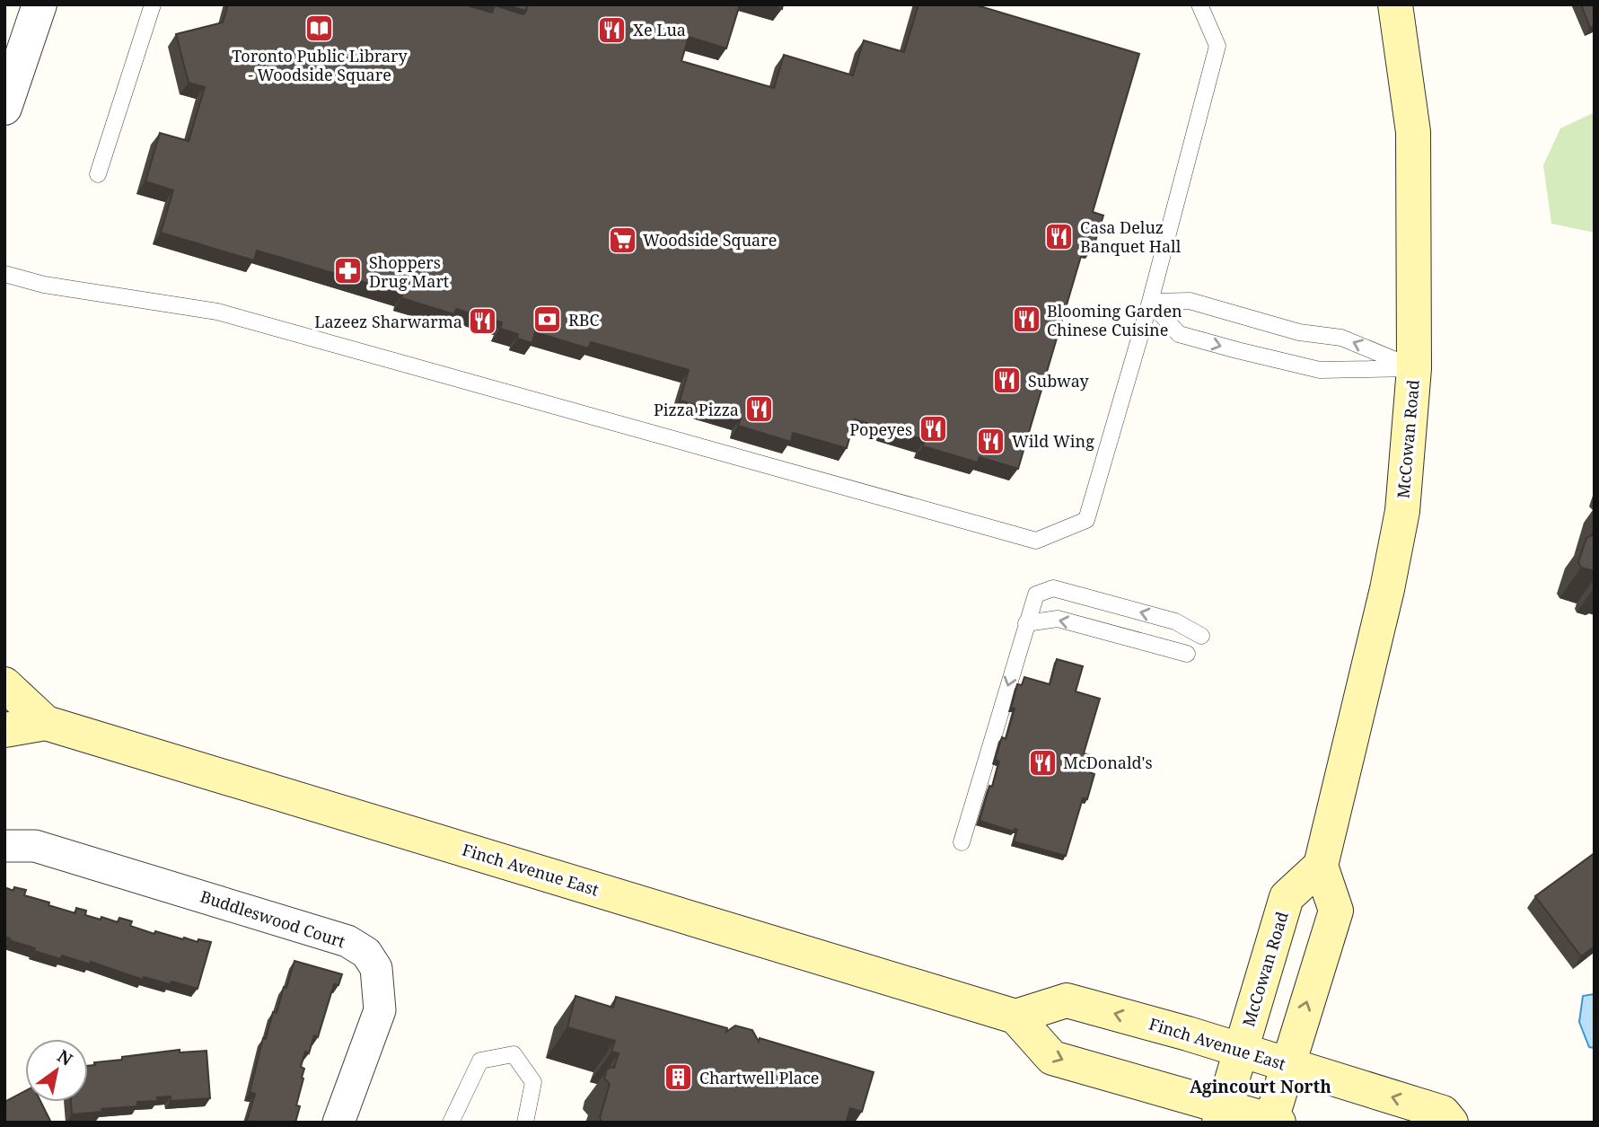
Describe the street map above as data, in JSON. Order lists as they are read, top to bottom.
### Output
{
  "streets": {
    "main road": ["McCowan Road", "Finch Avenue East"],
    "street": ["Buddleswood Court"]
  },
  "crossings": [
    ["McCowan Road", "Finch Avenue East"]
  ],
  "districts": ["Agincourt North"],
  "places": {
    "library": ["Toronto Public Library - Woodside Square"],
    "restaurant": [
      "Xe Lua",
      "Casa Deluz Banquet Hall",
      "Blooming Garden Chinese Cuisine",
      "Lazeez Sharwarma",
      "Subway",
      "Pizza Pizza",
      "Popeyes",
      "Wild Wing",
      "McDonald's"
    ],
    "supermarket": ["Woodside Square"],
    "pharmacy": ["Shoppers Drug Mart"],
    "bank": ["RBC"],
    "building": ["Chartwell Place"]
  },
  "north": "top right"
}
